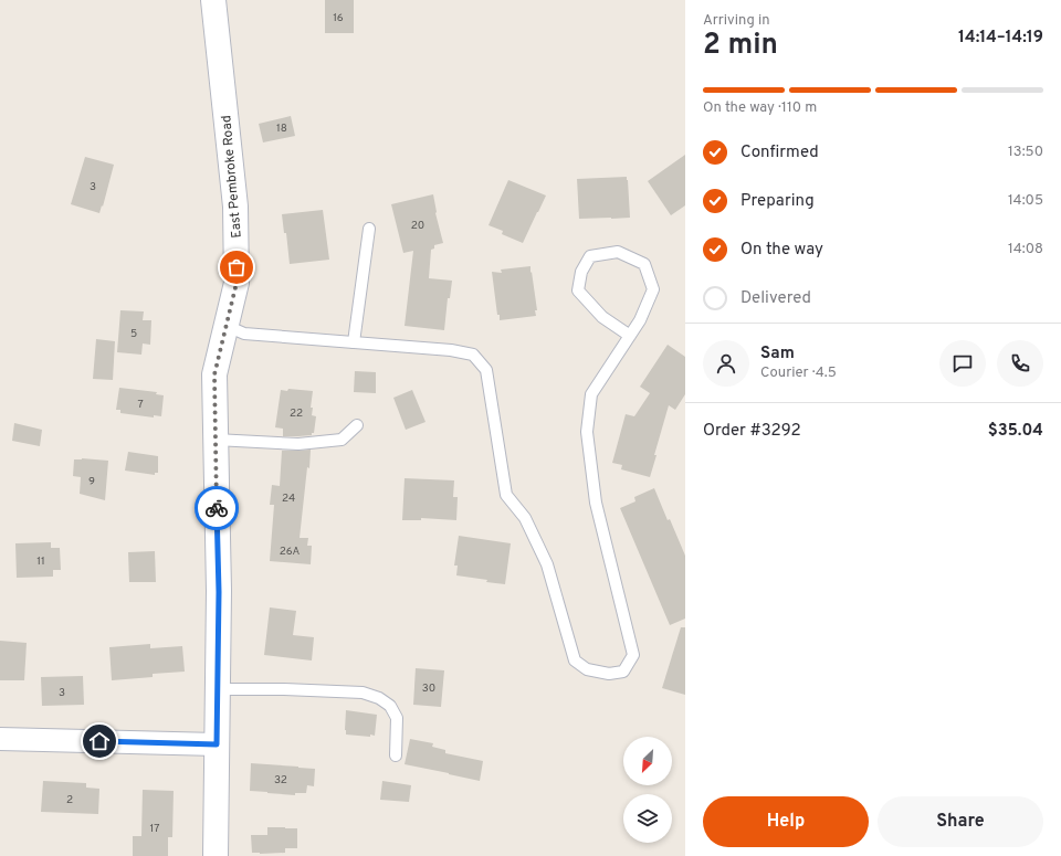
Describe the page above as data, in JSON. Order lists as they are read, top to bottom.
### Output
{
  "streets": {
    "street": ["East Pembroke Road"]
  },
  "house_numbers": [
    "16",
    "18",
    "3",
    "20",
    "5",
    "7",
    "22",
    "9",
    "24",
    "26A",
    "11",
    "30",
    "3",
    "32",
    "2",
    "17"
  ],
  "north": "bottom left",
  "page": {
    "heading": ["2 min", "Arriving in", "14:14–14:19"],
    "panel": [
      "Sam",
      "Courier · 4.5",
      "Order #3292",
      "$35.04"
    ],
    "bar": "On the way · 110 m",
    "list": [
      ["Confirmed", "13:50"],
      ["Preparing", "14:05"],
      ["On the way", "14:08"],
      "Delivered"
    ],
    "buttons": ["Help", "Share"]
  }
}
